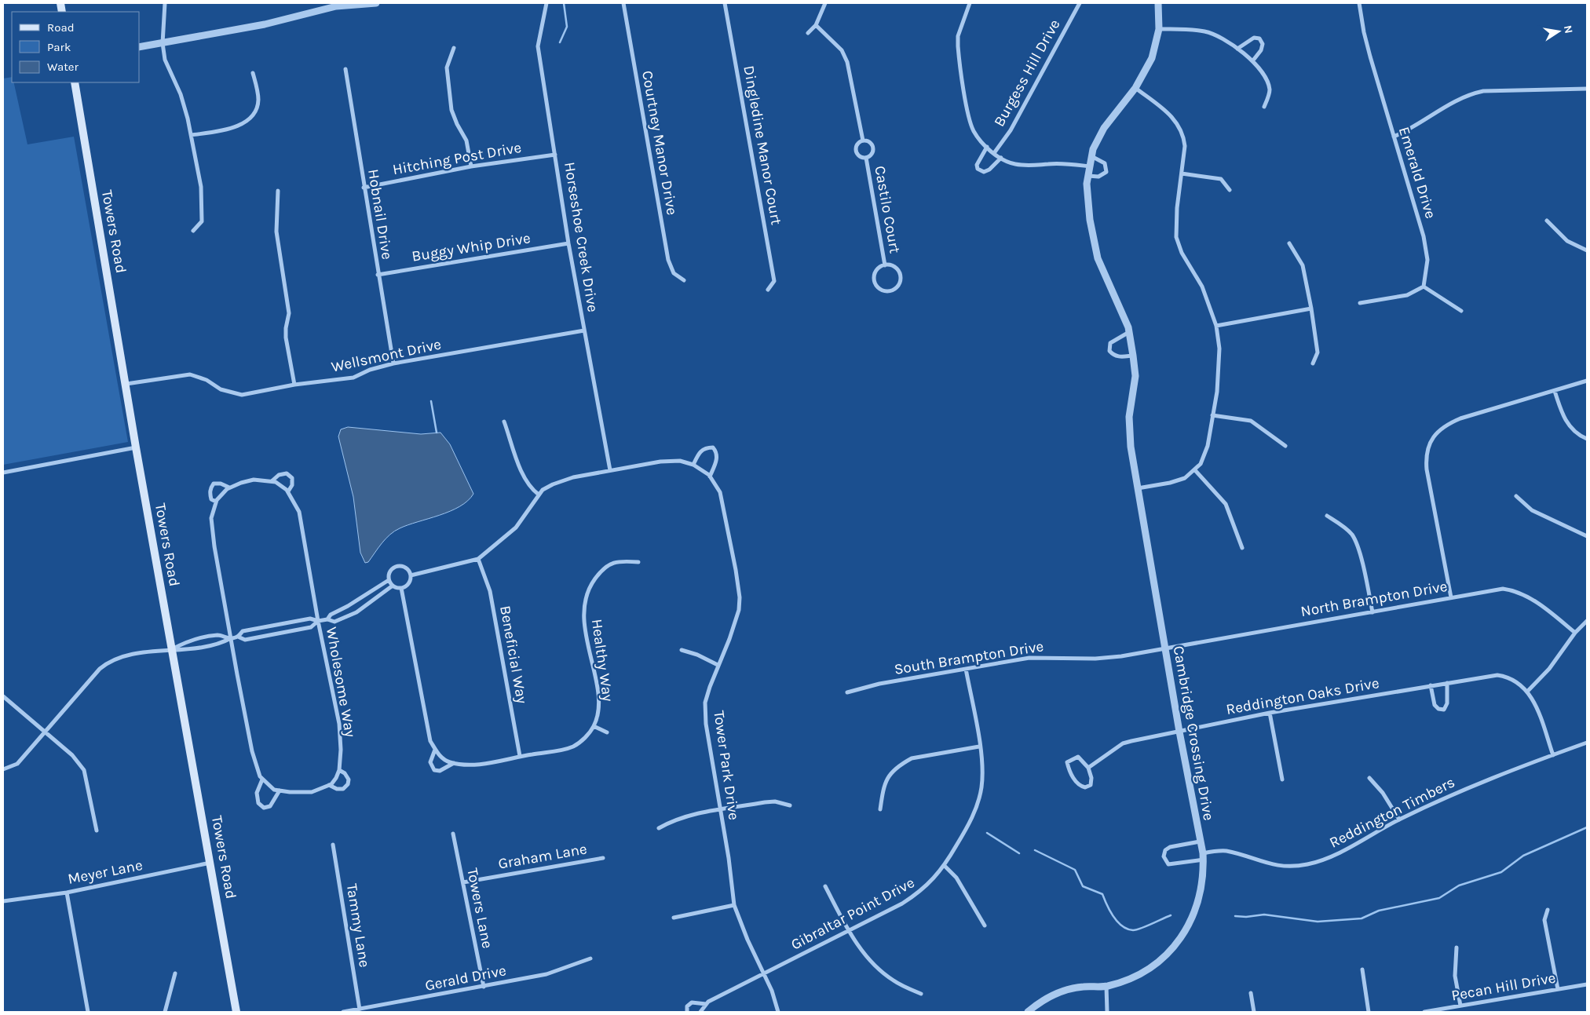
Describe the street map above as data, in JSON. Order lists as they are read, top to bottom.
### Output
{
  "streets": {
    "main road": ["Towers Road"],
    "street": [
      "Burgess Hill Drive",
      "Courtney Manor Drive",
      "Dingledine Manor Court",
      "Hitching Post Drive",
      "Emerald Drive",
      "Castilo Court",
      "Hobnail Drive",
      "Horseshoe Creek Drive",
      "Buggy Whip Drive",
      "Wellsmont Drive",
      "North Brampton Drive",
      "Beneficial Way",
      "South Brampton Drive",
      "Healthy Way",
      "Wholesome Way",
      "Reddington Oaks Drive",
      "Cambridge Crossing Drive",
      "Tower Park Drive",
      "Reddington Timbers",
      "Graham Lane",
      "Meyer Lane",
      "Towers Lane",
      "Gibraltar Point Drive",
      "Tammy Lane",
      "Gerald Drive",
      "Pecan Hill Drive"
    ]
  },
  "crossings": [
    ["Hitching Post Drive", "Hobnail Drive"],
    ["Hitching Post Drive", "Horseshoe Creek Drive"],
    ["Hobnail Drive", "Buggy Whip Drive"],
    ["Hobnail Drive", "Wellsmont Drive"],
    ["Towers Road", "Wellsmont Drive"],
    ["Towers Road", "Meyer Lane"],
    ["Horseshoe Creek Drive", "Buggy Whip Drive"],
    ["Horseshoe Creek Drive", "Wellsmont Drive"],
    ["Horseshoe Creek Drive", "Tower Park Drive"],
    ["North Brampton Drive", "South Brampton Drive"],
    ["North Brampton Drive", "Cambridge Crossing Drive"],
    ["Beneficial Way", "Healthy Way"],
    ["Beneficial Way", "Tower Park Drive"],
    ["South Brampton Drive", "Cambridge Crossing Drive"],
    ["South Brampton Drive", "Gibraltar Point Drive"],
    ["Healthy Way", "Tower Park Drive"],
    ["Reddington Oaks Drive", "Cambridge Crossing Drive"],
    ["Reddington Oaks Drive", "Reddington Timbers"],
    ["Cambridge Crossing Drive", "Reddington Timbers"],
    ["Tower Park Drive", "Gibraltar Point Drive"],
    ["Graham Lane", "Towers Lane"],
    ["Towers Lane", "Gerald Drive"],
    ["Tammy Lane", "Gerald Drive"]
  ],
  "legend": ["Road", "Park", "Water"],
  "north": "right"
}
